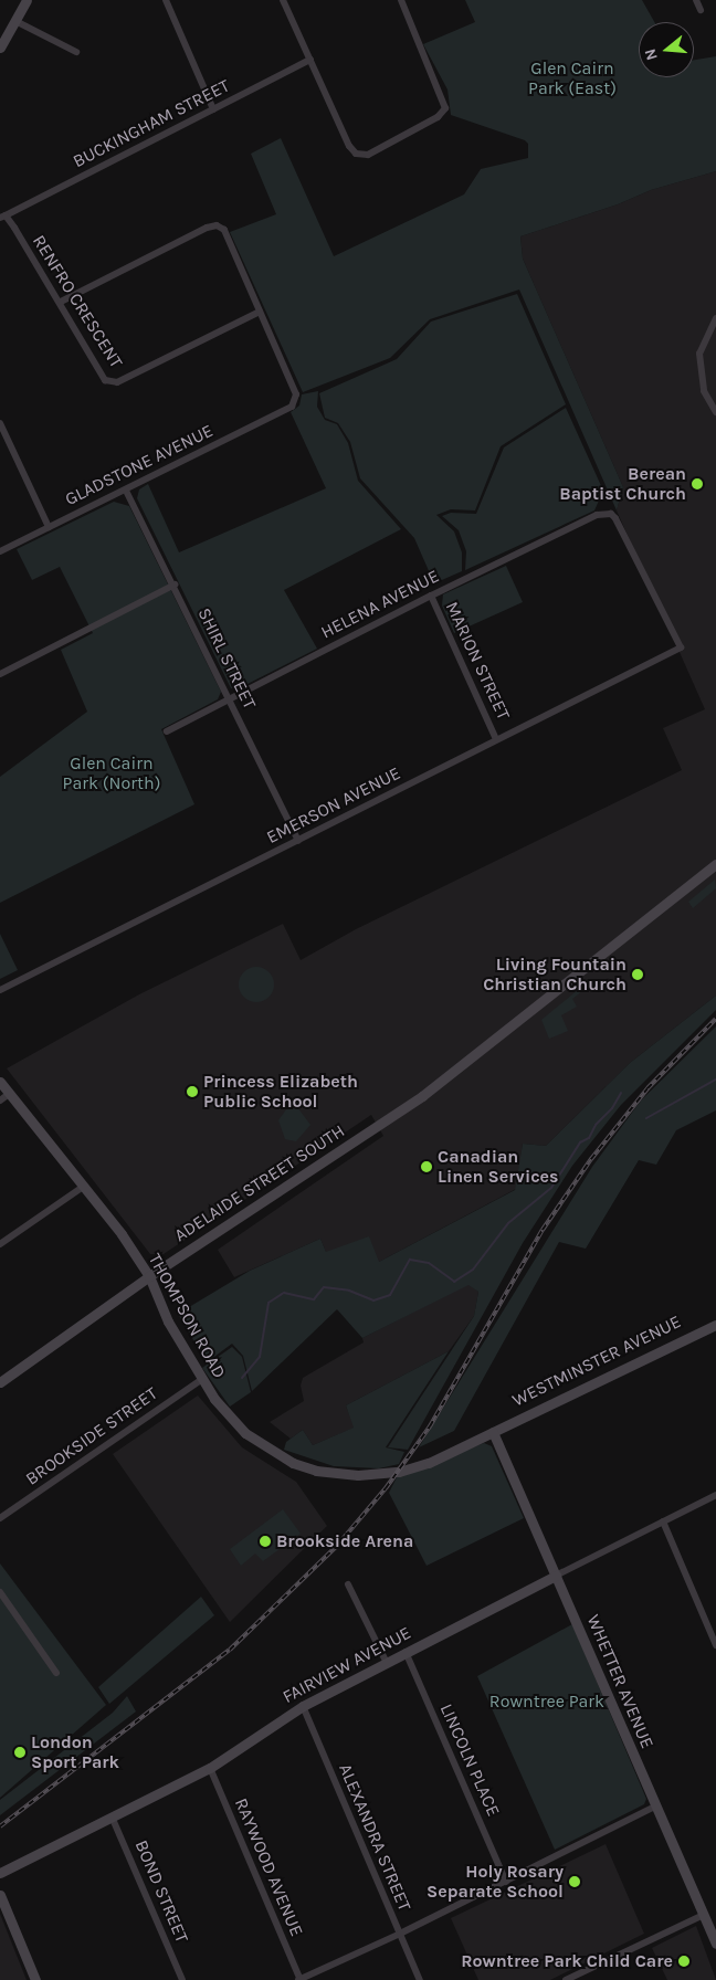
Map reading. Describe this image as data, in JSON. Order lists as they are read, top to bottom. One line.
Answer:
{"streets":{"street":["BUCKINGHAM STREET","RENFRO CRESCENT","GLADSTONE AVENUE","HELENA AVENUE","SHIRL STREET","MARION STREET","EMERSON AVENUE","ADELAIDE STREET SOUTH","THOMPSON ROAD","WESTMINSTER AVENUE","BROOKSIDE STREET","FAIRVIEW AVENUE","WHETTER AVENUE","LINCOLN PLACE","ALEXANDRA STREET","RAYWOOD AVENUE","BOND STREET"]},"crossings":[["BUCKINGHAM STREET","RENFRO CRESCENT"],["RENFRO CRESCENT","GLADSTONE AVENUE"],["GLADSTONE AVENUE","SHIRL STREET"],["HELENA AVENUE","SHIRL STREET"],["HELENA AVENUE","MARION STREET"],["HELENA AVENUE","EMERSON AVENUE"],["SHIRL STREET","EMERSON AVENUE"],["MARION STREET","EMERSON AVENUE"],["ADELAIDE STREET SOUTH","THOMPSON ROAD"],["THOMPSON ROAD","WESTMINSTER AVENUE"],["THOMPSON ROAD","BROOKSIDE STREET"],["THOMPSON ROAD","WHETTER AVENUE"],["WESTMINSTER AVENUE","WHETTER AVENUE"],["FAIRVIEW AVENUE","WHETTER AVENUE"],["FAIRVIEW AVENUE","LINCOLN PLACE"],["FAIRVIEW AVENUE","ALEXANDRA STREET"],["FAIRVIEW AVENUE","RAYWOOD AVENUE"],["FAIRVIEW AVENUE","BOND STREET"]],"parks":["Glen Cairn Park (East)","Glen Cairn Park (North)","Rowntree Park"],"places":["Berean Baptist Church","Living Fountain Christian Church","Princess Elizabeth Public School","Canadian Linen Services","Brookside Arena","London Sport Park","Holy Rosary Separate School","Rowntree Park Child Care"],"north":"left"}
